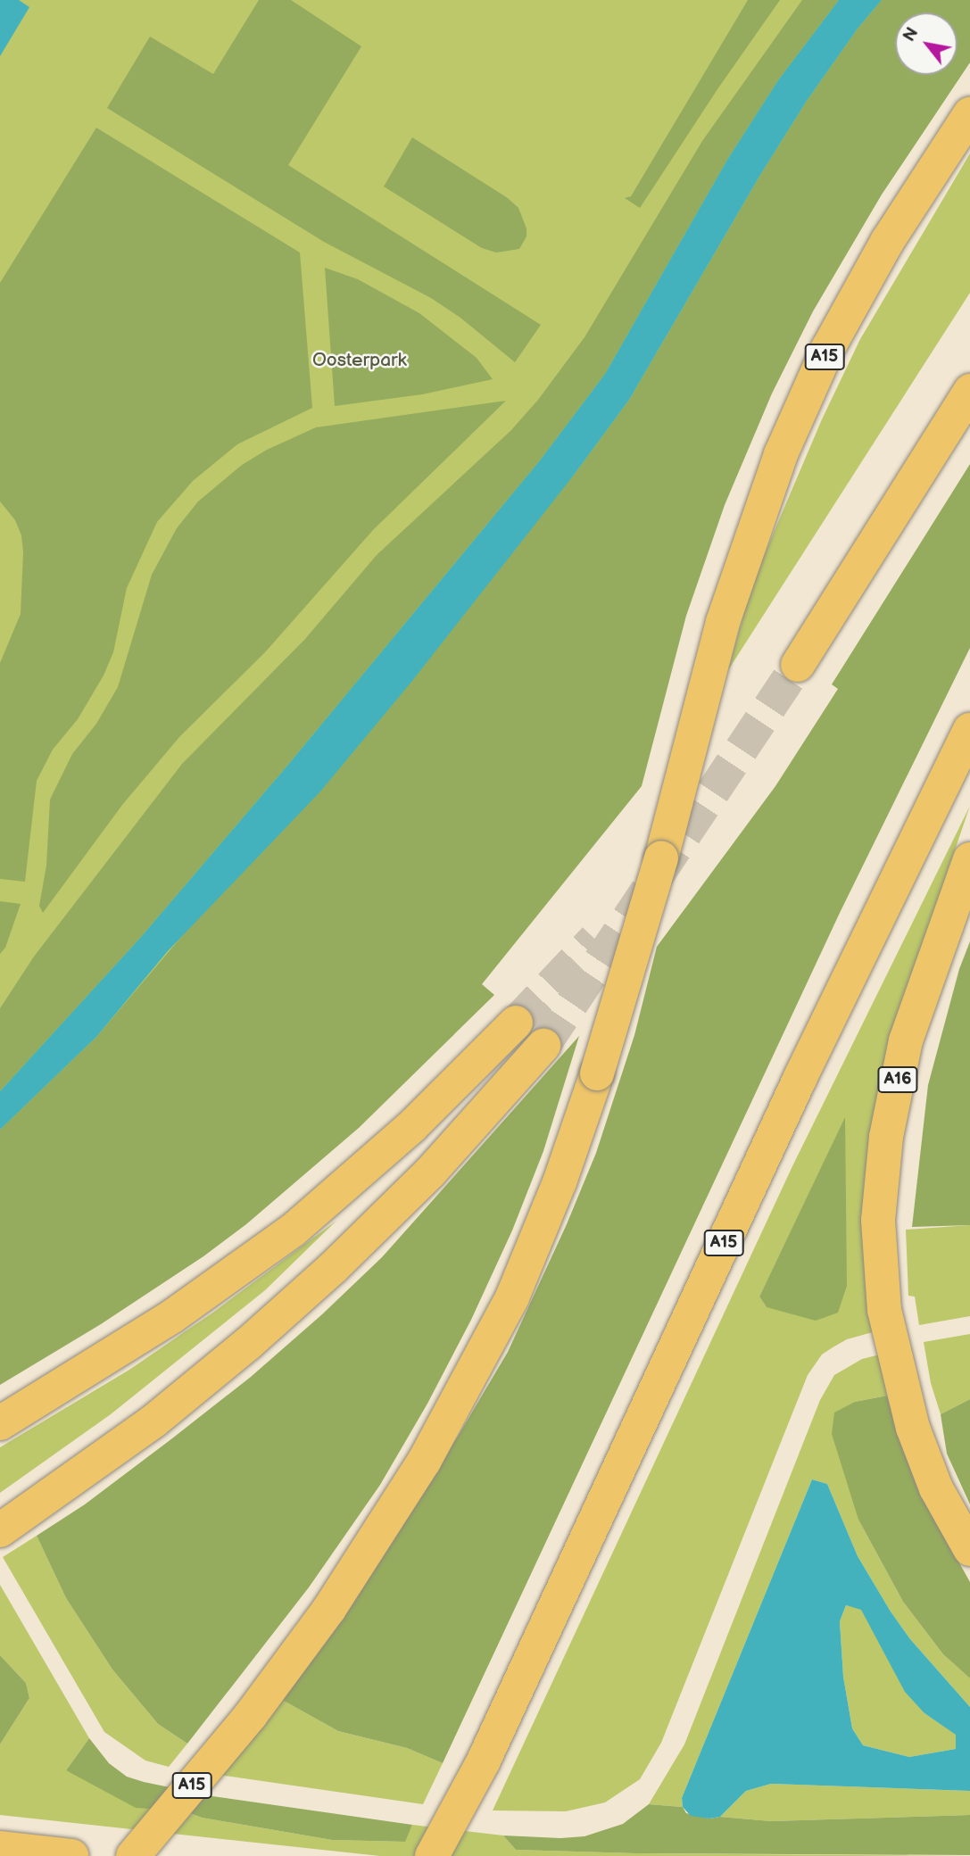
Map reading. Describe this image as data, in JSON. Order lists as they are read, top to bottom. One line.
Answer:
{"streets":{"highway":["A15","A16"]},"parks":["Oosterpark"],"north":"top left"}
